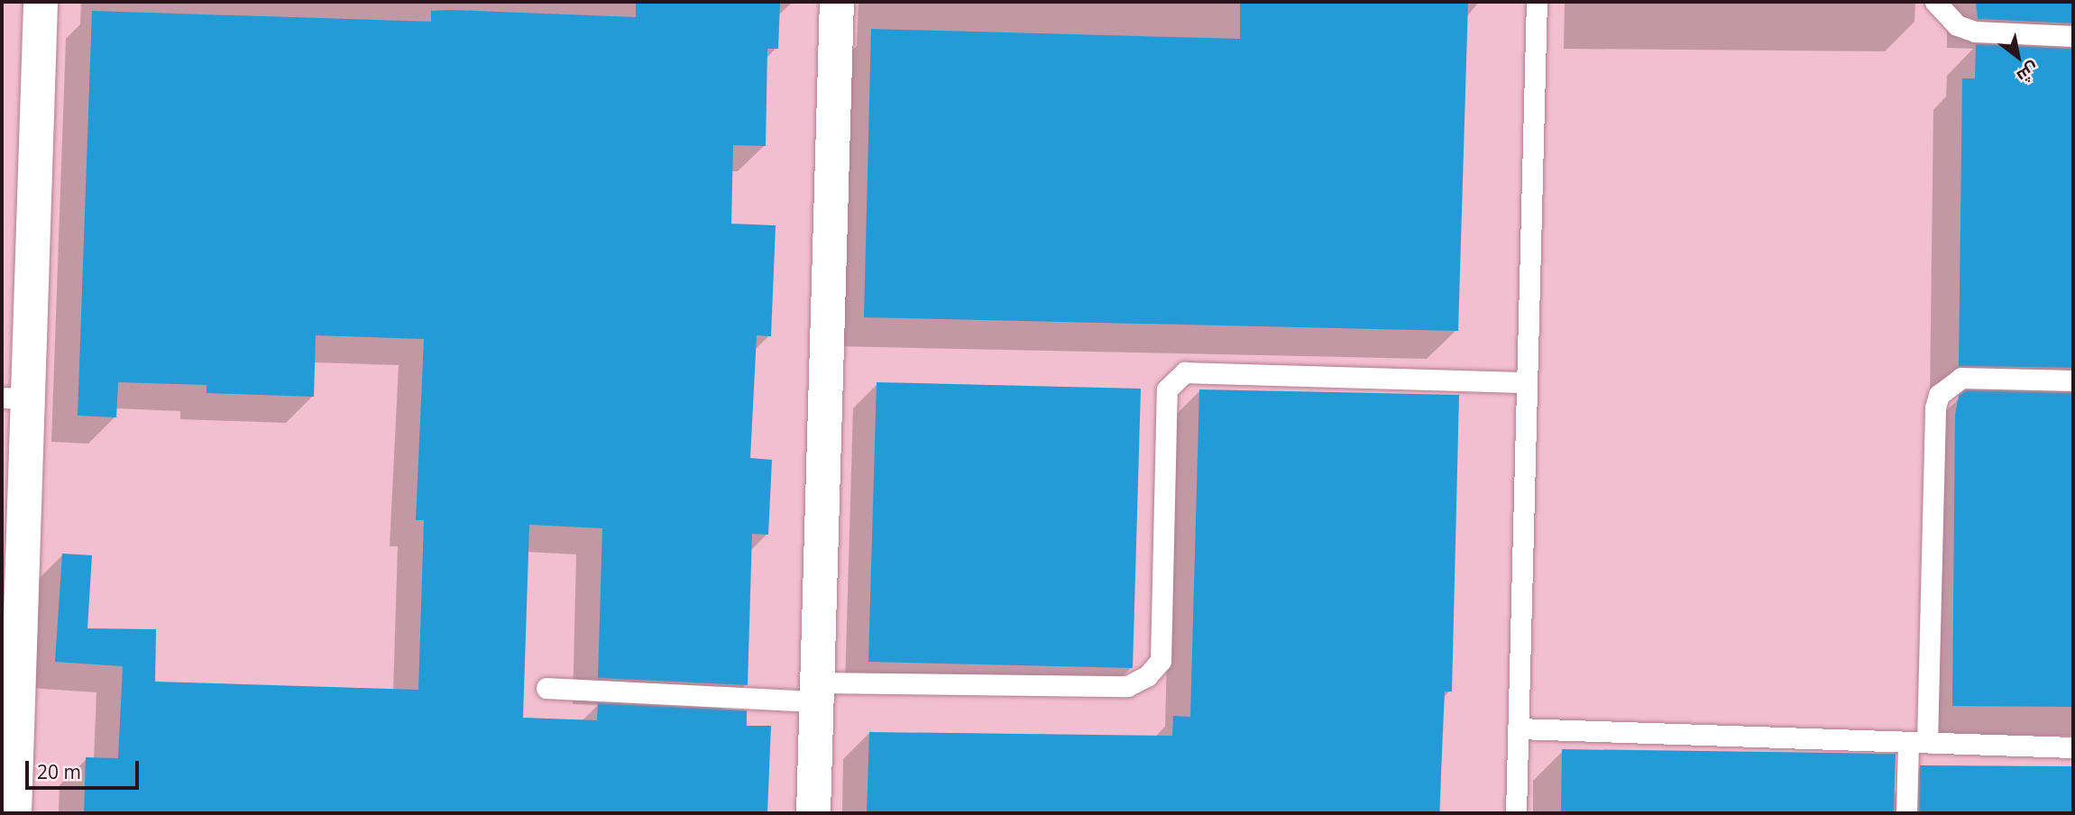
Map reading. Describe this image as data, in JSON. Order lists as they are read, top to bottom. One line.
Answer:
{"scale_bar":"20 m","north":"bottom right"}
